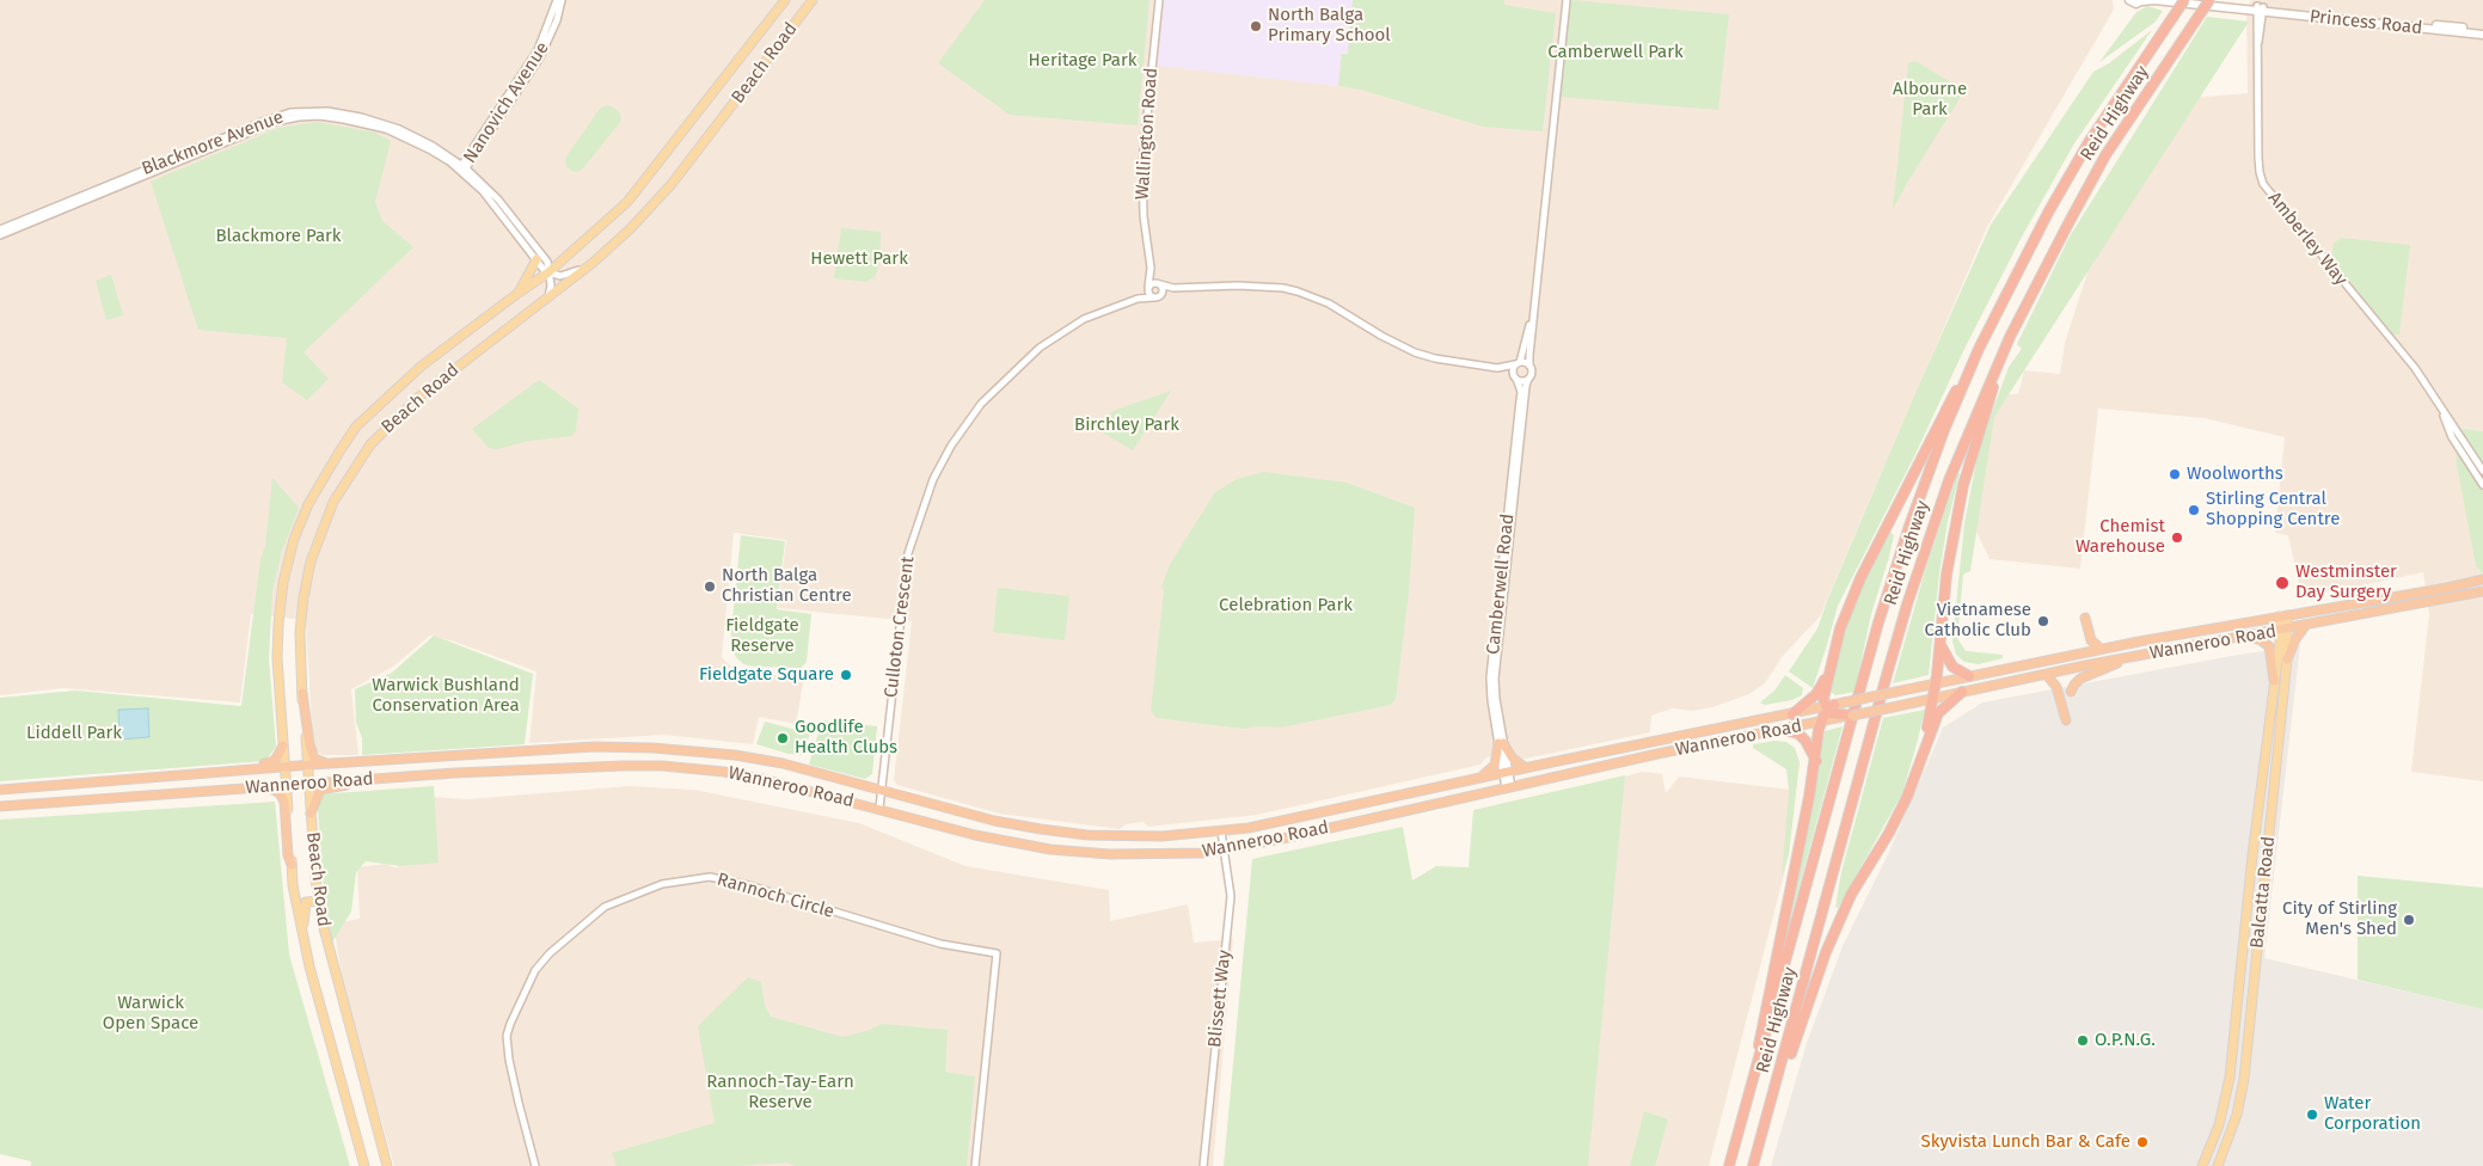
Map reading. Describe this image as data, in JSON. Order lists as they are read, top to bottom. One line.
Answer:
{"streets":{"highway":["Reid Highway","Wanneroo Road"],"main road":["Princess Road","Beach Road","Balcatta Road"],"street":["Nanovich Avenue","Wallington Road","Blackmore Avenue","Amberley Way","Camberwell Road","Culloton Crescent","Rannoch Circle","Blissett Way"]},"crossings":[["Princess Road","Amberley Way"],["Beach Road","Blackmore Avenue"],["Beach Road","Wanneroo Road"],["Nanovich Avenue","Blackmore Avenue"],["Wallington Road","Culloton Crescent"],["Camberwell Road","Culloton Crescent"],["Camberwell Road","Wanneroo Road"],["Culloton Crescent","Wanneroo Road"],["Wanneroo Road","Balcatta Road"],["Wanneroo Road","Blissett Way"]],"parks":["Camberwell Park","Heritage Park","Albourne Park","Blackmore Park","Hewett Park","Birchley Park","Celebration Park","Fieldgate Reserve","Warwick Bushland Conservation Area","Liddell Park","Warwick Open Space","Rannoch-Tay-Earn Reserve"],"places":["North Balga Primary School","Woolworths","Stirling Central Shopping Centre","Chemist Warehouse","Westminster Day Surgery","North Balga Christian Centre","Vietnamese Catholic Club","Fieldgate Square","Goodlife Health Clubs","City of Stirling Men's Shed","O.P.N.G.","Water Corporation","Skyvista Lunch Bar & Cafe"]}
